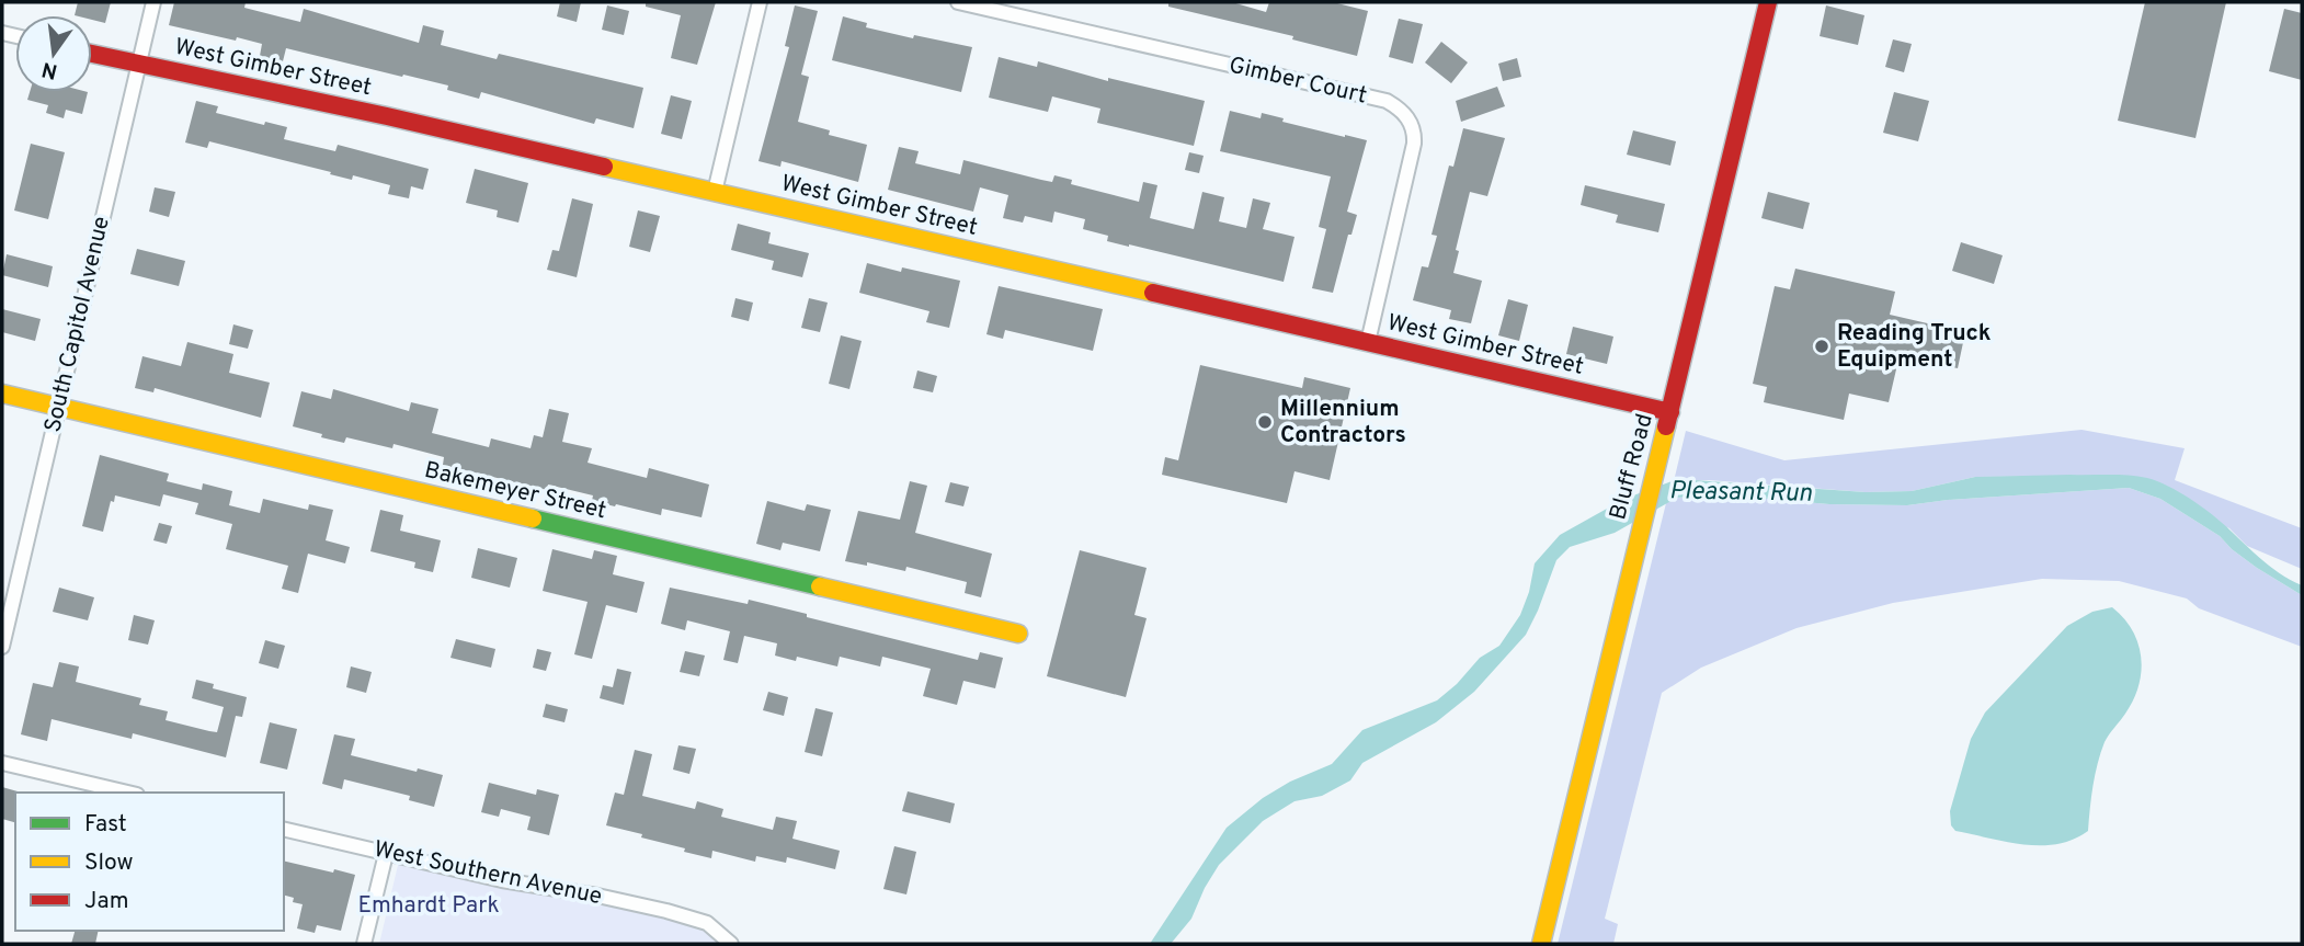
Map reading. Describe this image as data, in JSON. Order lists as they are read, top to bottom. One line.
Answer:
{"streets":{"street":["West Gimber Street","Gimber Court","South Capitol Avenue","Bluff Road","Bakemeyer Street","West Southern Avenue"]},"crossings":[["West Gimber Street","Gimber Court"],["West Gimber Street","South Capitol Avenue"],["West Gimber Street","Bluff Road"],["South Capitol Avenue","Bakemeyer Street"]],"water":["Pleasant Run"],"parks":["Emhardt Park"],"places":["Reading Truck Equipment","Millennium Contractors"],"legend":["Fast","Slow","Jam"],"north":"bottom"}
